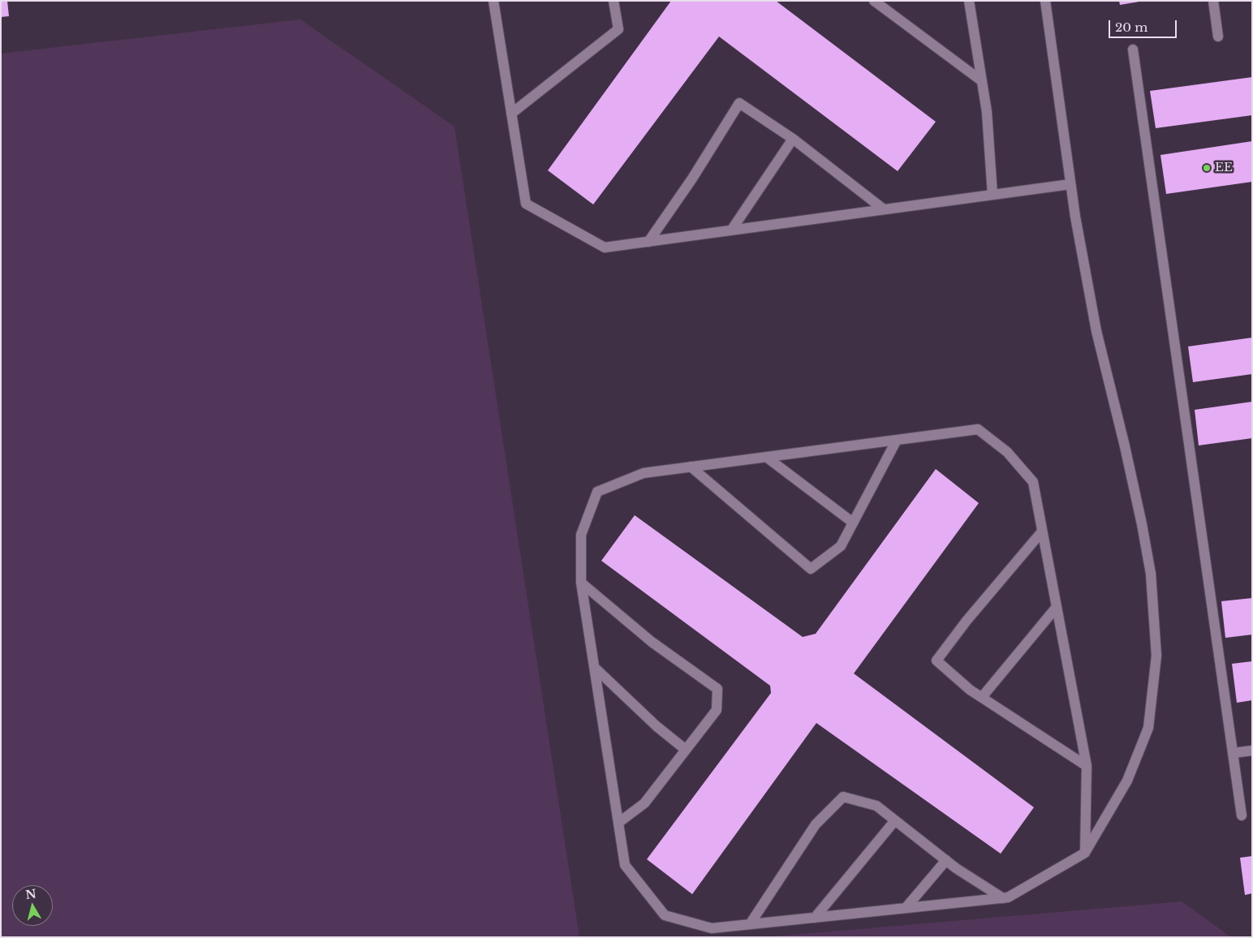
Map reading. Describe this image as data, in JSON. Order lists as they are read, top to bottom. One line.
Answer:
{"places":["EE"],"scale_bar":"20 m","north":"top"}
